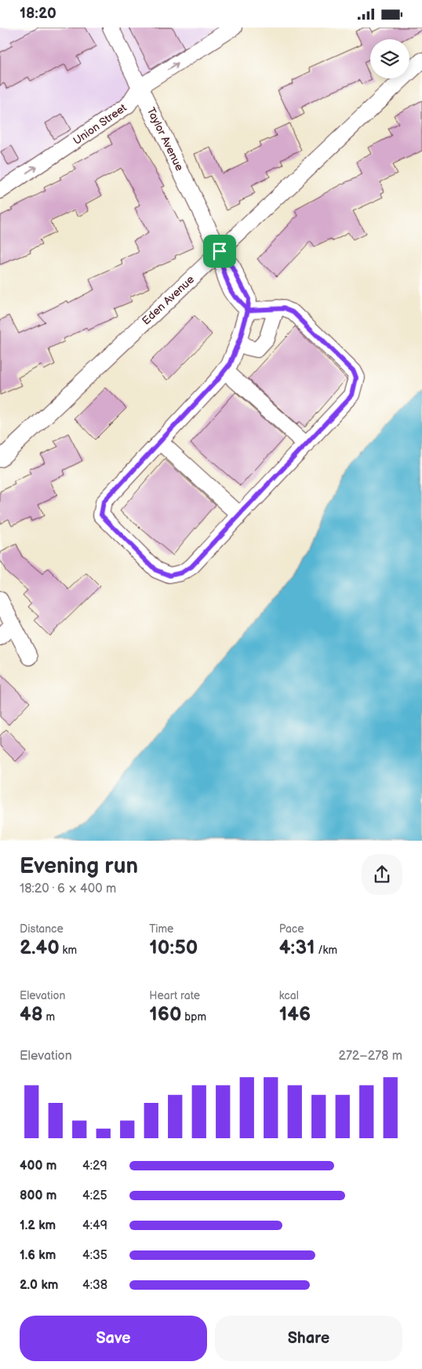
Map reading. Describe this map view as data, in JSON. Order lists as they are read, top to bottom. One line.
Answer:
{"streets":{"street":["Union Street","Taylor Avenue","Eden Avenue"]},"crossings":[["Union Street","Taylor Avenue"],["Taylor Avenue","Eden Avenue"]],"one_way":["Union Street"],"page":{"status":"18:20","heading":["Evening run","18:20 · 6 × 400 m"],"stats":[["Distance","2.40 km"],["Time","10:50"],["Pace","4:31 /km"],["Elevation","48 m"],["Heart rate","160 bpm"],["kcal","146"]],"chart":["Elevation","272–278 m"],"list":[{"name":"400 m","note":"4:29"},{"name":"800 m","note":"4:25"},{"name":"1.2 km","note":"4:49"},{"name":"1.6 km","note":"4:35"},{"name":"2.0 km","note":"4:38"}],"buttons":["Save","Share"]}}
